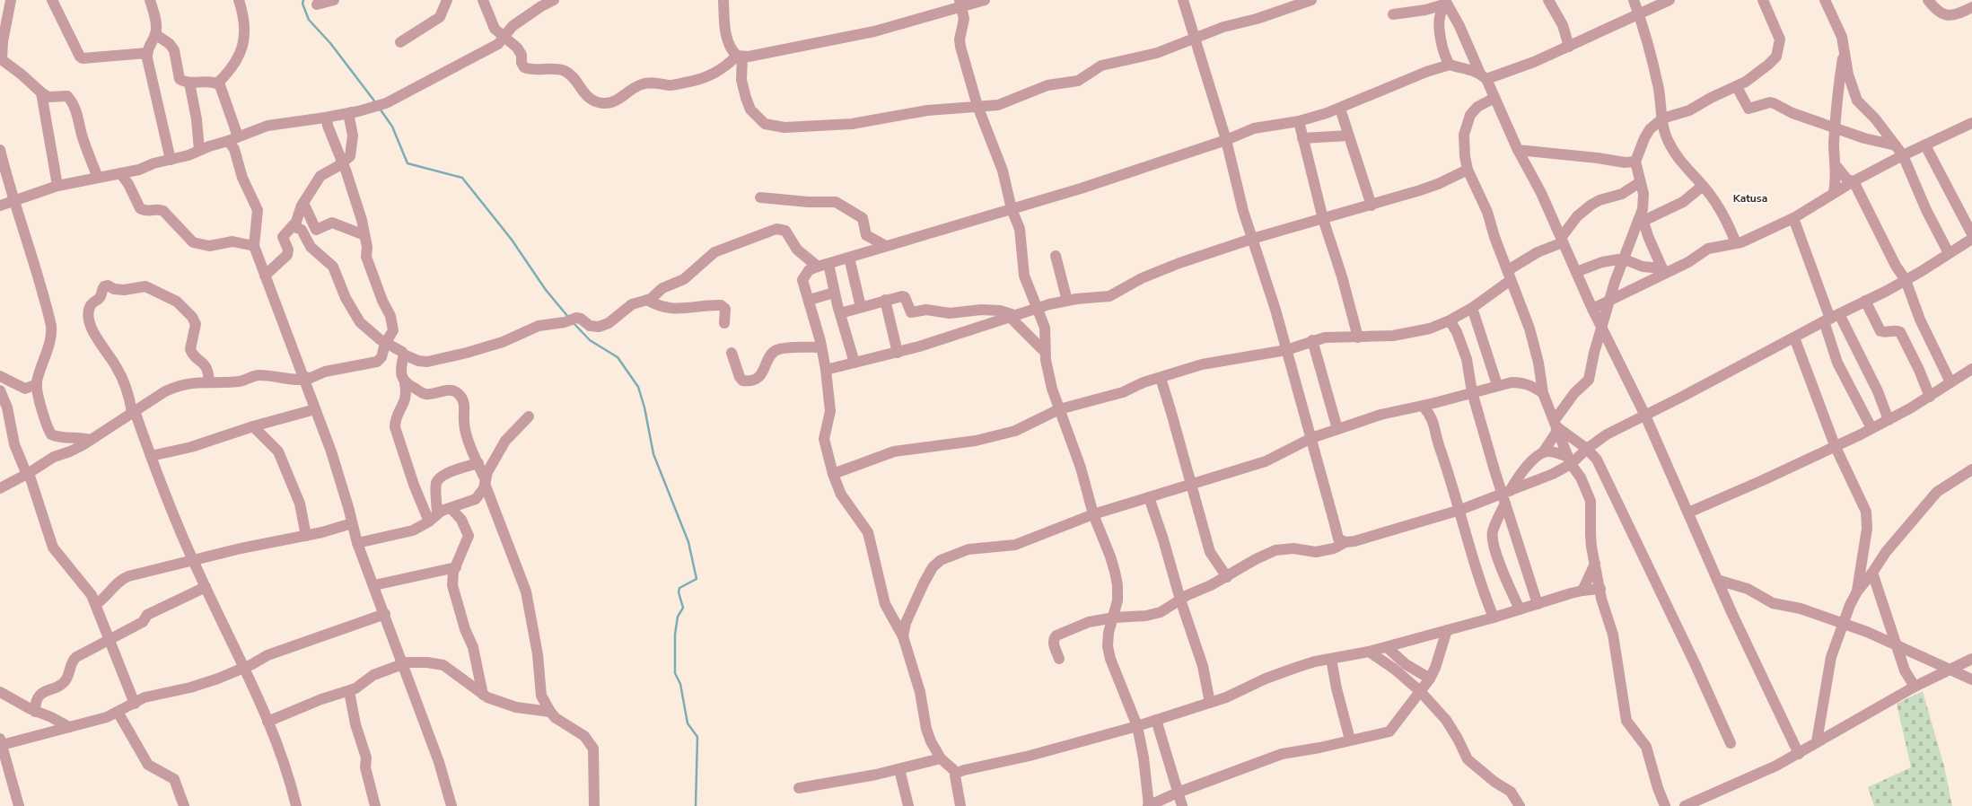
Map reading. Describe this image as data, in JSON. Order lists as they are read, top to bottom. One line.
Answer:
{"districts":["Katusa"]}
